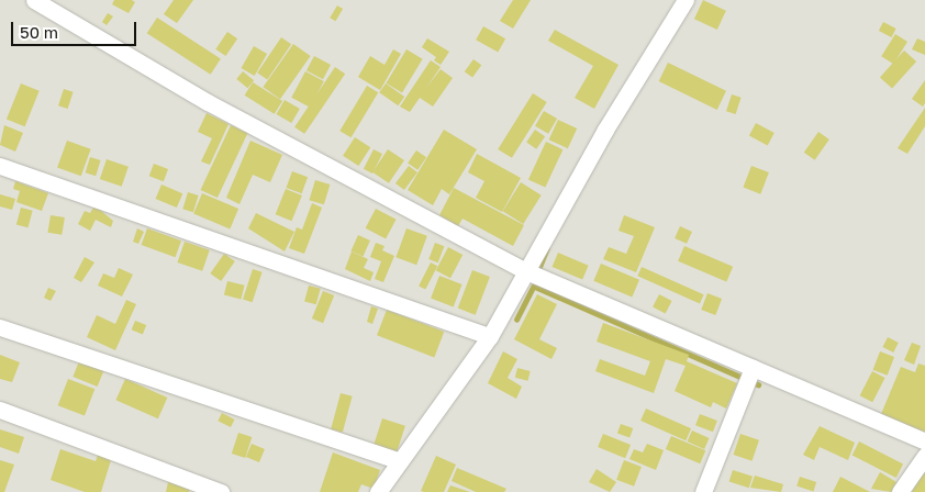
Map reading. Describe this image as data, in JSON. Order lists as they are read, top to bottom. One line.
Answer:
{"scale_bar":"50 m"}
